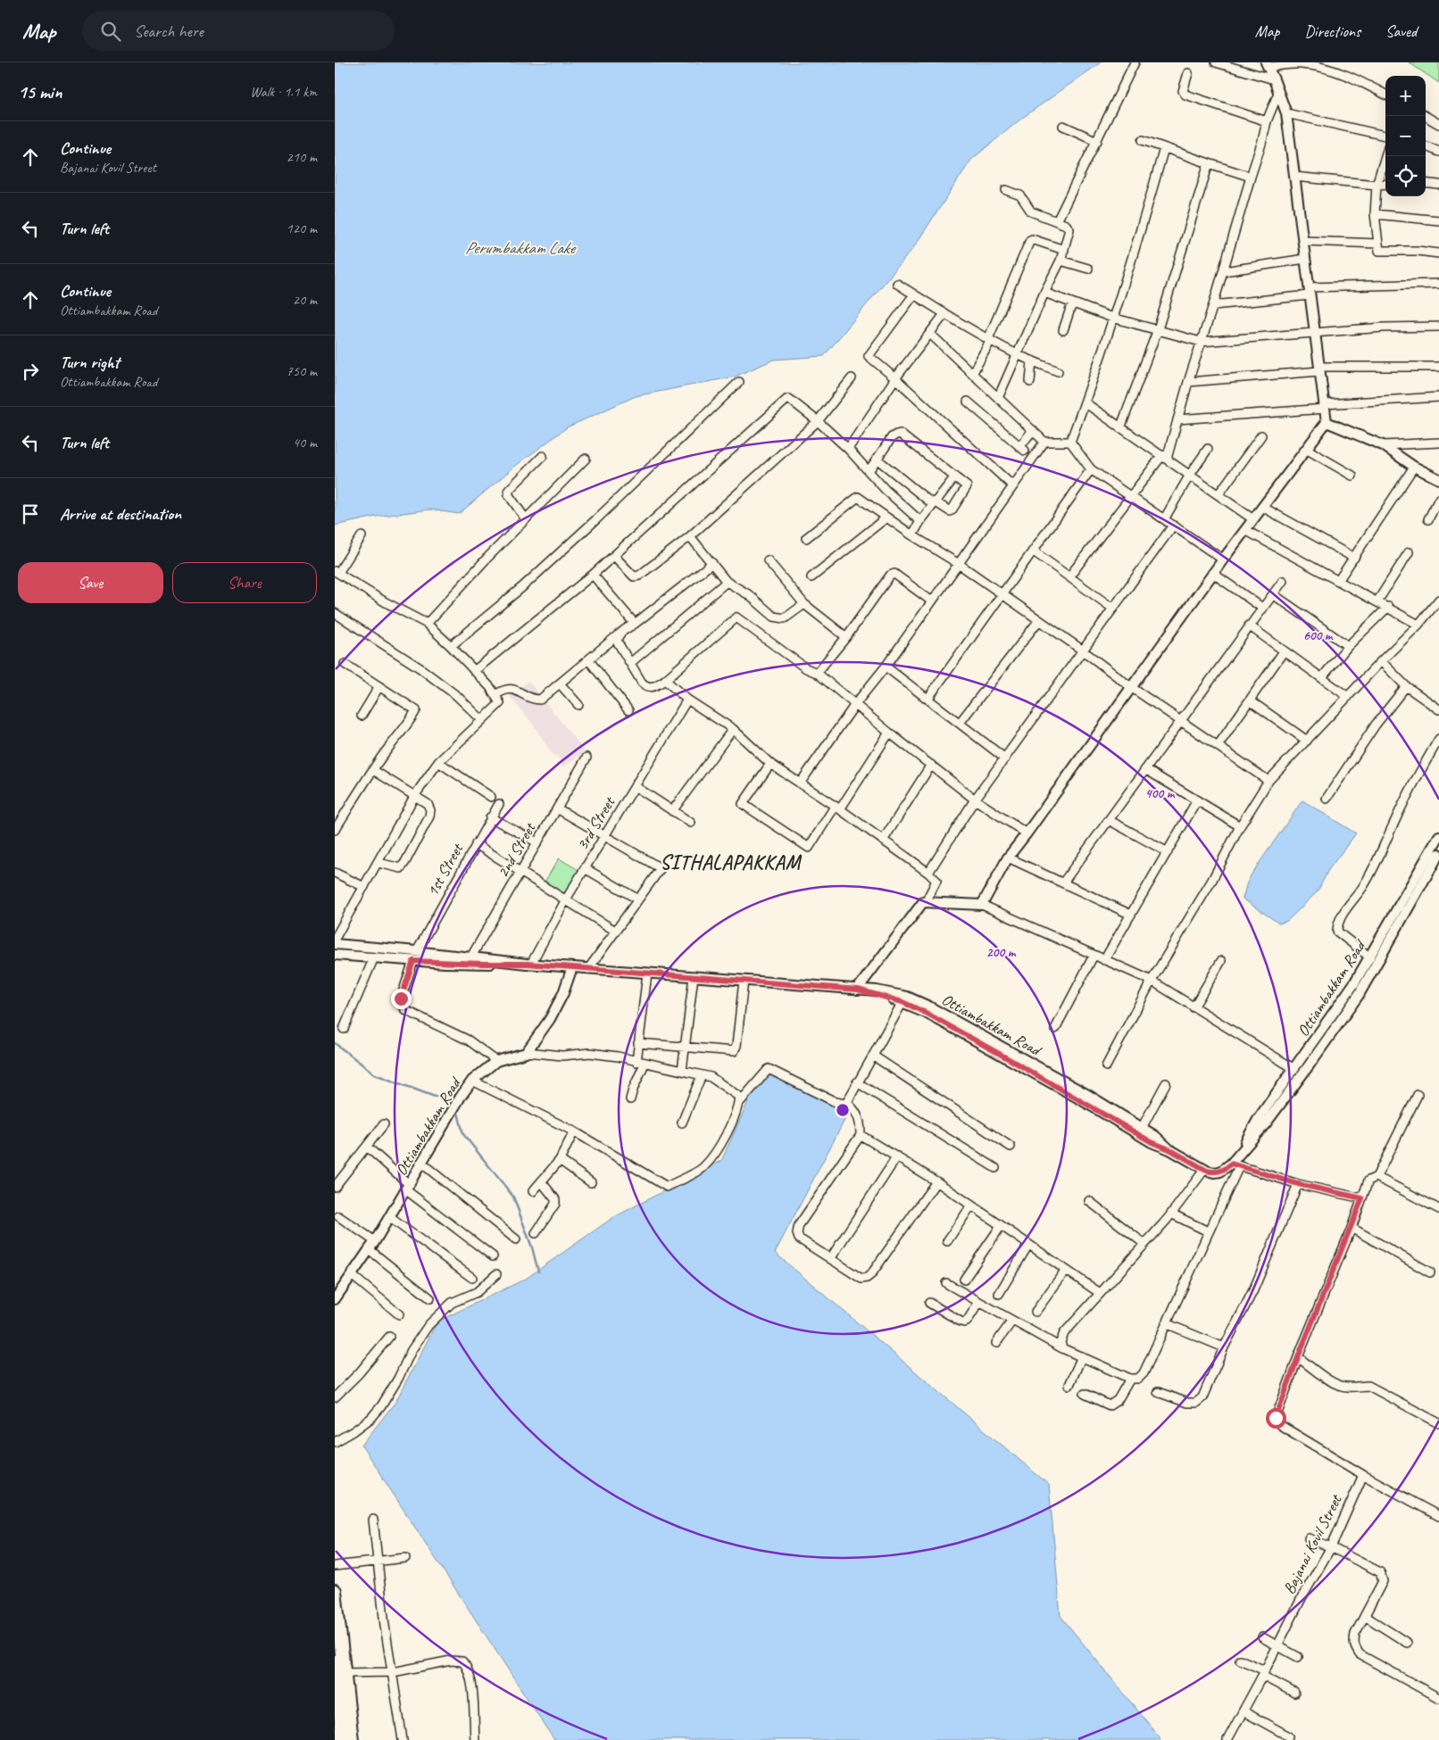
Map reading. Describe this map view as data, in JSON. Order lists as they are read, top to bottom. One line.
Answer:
{"streets":{"street":["3rd Street","2nd Street","1st Street","Ottiambakkam Road","Bajanai Kovil Street"]},"crossings":[["3rd Street","Ottiambakkam Road"],["2nd Street","Ottiambakkam Road"],["1st Street","Ottiambakkam Road"]],"districts":["SITHALAPAKKAM"],"water":["Perumbakkam Lake"],"page":{"header":"Map","search":"Search here","nav":["Map","Directions","Saved"],"heading":["15 min","Walk · 1.1 km"],"map_buttons":["+","−"],"list":[["Continue","Bajanai Kovil Street","210 m"],["Turn left","120 m"],["Continue","Ottiambakkam Road","20 m"],["Turn right","Ottiambakkam Road","750 m"],["Turn left","40 m"],"Arrive at destination"],"buttons":["Save","Share"]},"rings":["600 m","400 m","200 m"]}
